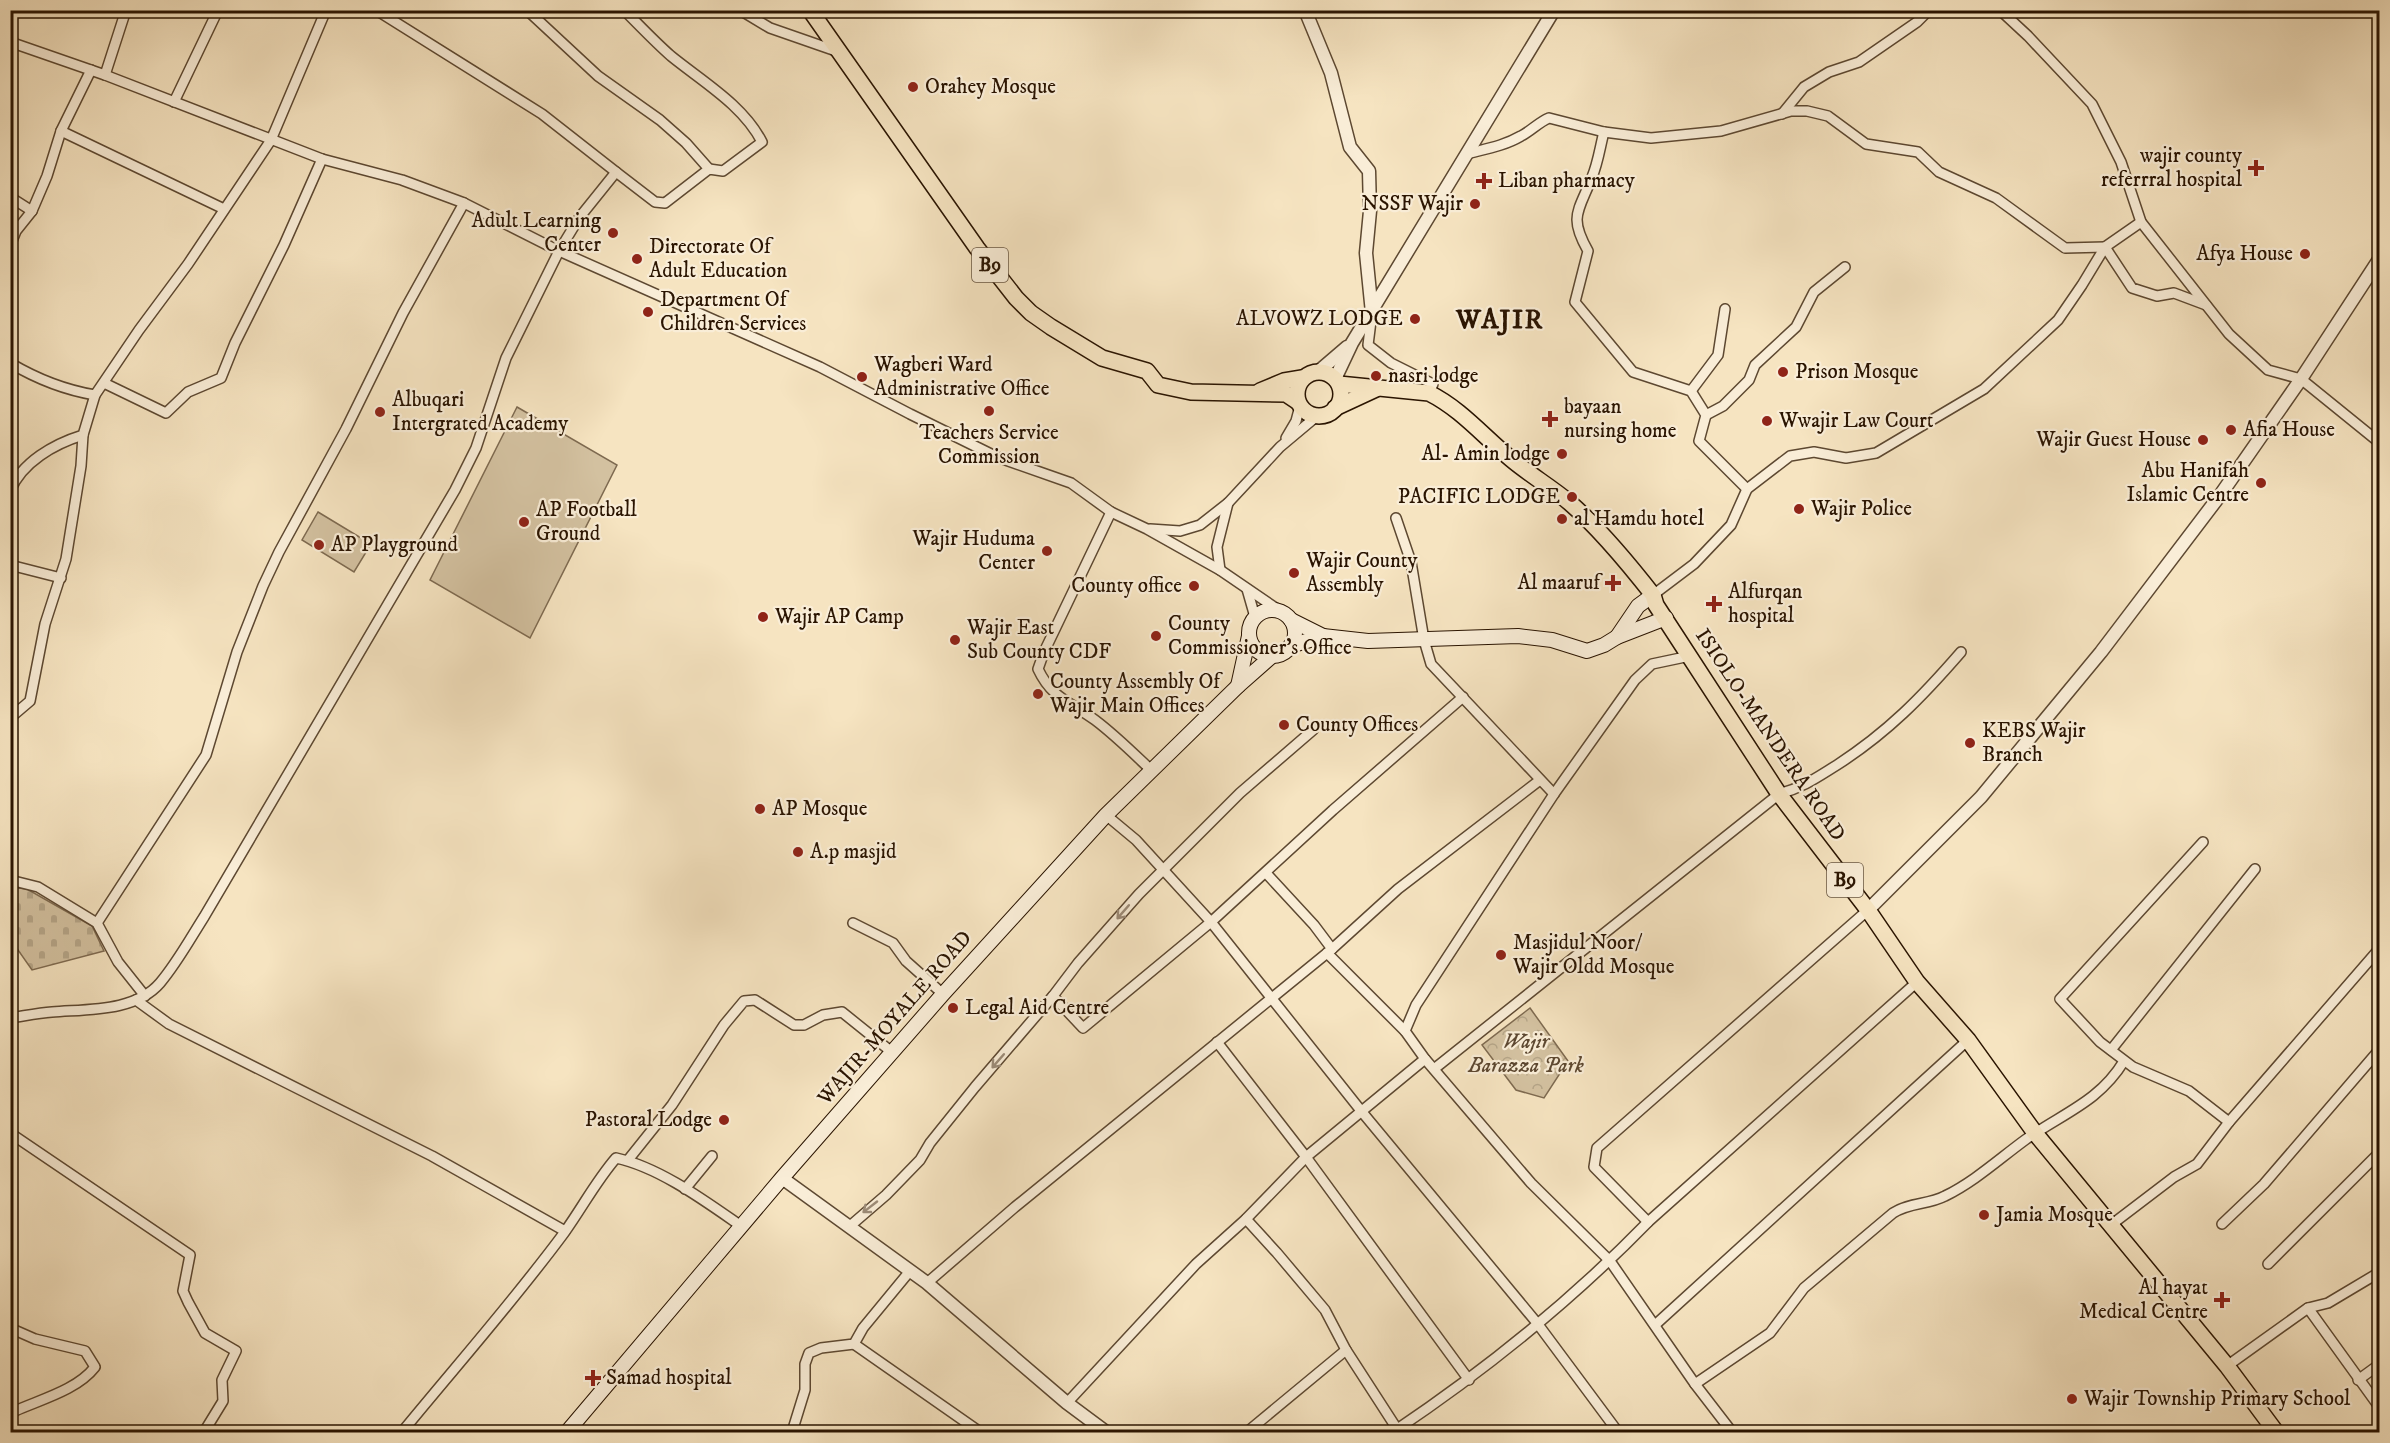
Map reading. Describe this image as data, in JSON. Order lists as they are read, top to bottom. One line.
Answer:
{"streets":{"highway":["B9","ISIOLO-MANDERA ROAD"],"main road":["WAJIR-MOYALE ROAD"]},"crossings":[["B9","ISIOLO-MANDERA ROAD"]],"districts":["WAJIR"],"parks":["Wajir Barazza Park"],"places":{"other":["Orahey Mosque","NSSF Wajir","Adult Learning Center","Afya House","Directorate Of Adult Education","Department Of Children Services","ALVOWZ LODGE","Prison Mosque","nasri lodge","Wagberi Ward Administrative Office","Teachers Service Commission","Albuqari Intergrated Academy","Wwajir Law Court","Afia House","Wajir Guest House","Al- Amin lodge","Abu Hanifah Islamic Centre","PACIFIC LODGE","Wajir Police","al Hamdu hotel","AP Football Ground","AP Playground","Wajir Huduma Center","Wajir County Assembly","County office","Wajir AP Camp","County Commissioner's Office","Wajir East Sub County CDF","County Assembly Of Wajir Main Offices","County Offices","KEBS Wajir Branch","AP Mosque","A.p masjid","Masjidul Noor/ Wajir Oldd Mosque","Legal Aid Centre","Pastoral Lodge","Jamia Mosque","Wajir Township Primary School"],"health":["wajir county referrral hospital","Liban pharmacy","bayaan nursing home","Al maaruf","Alfurqan hospital","Al hayat Medical Centre","Samad hospital"]}}
